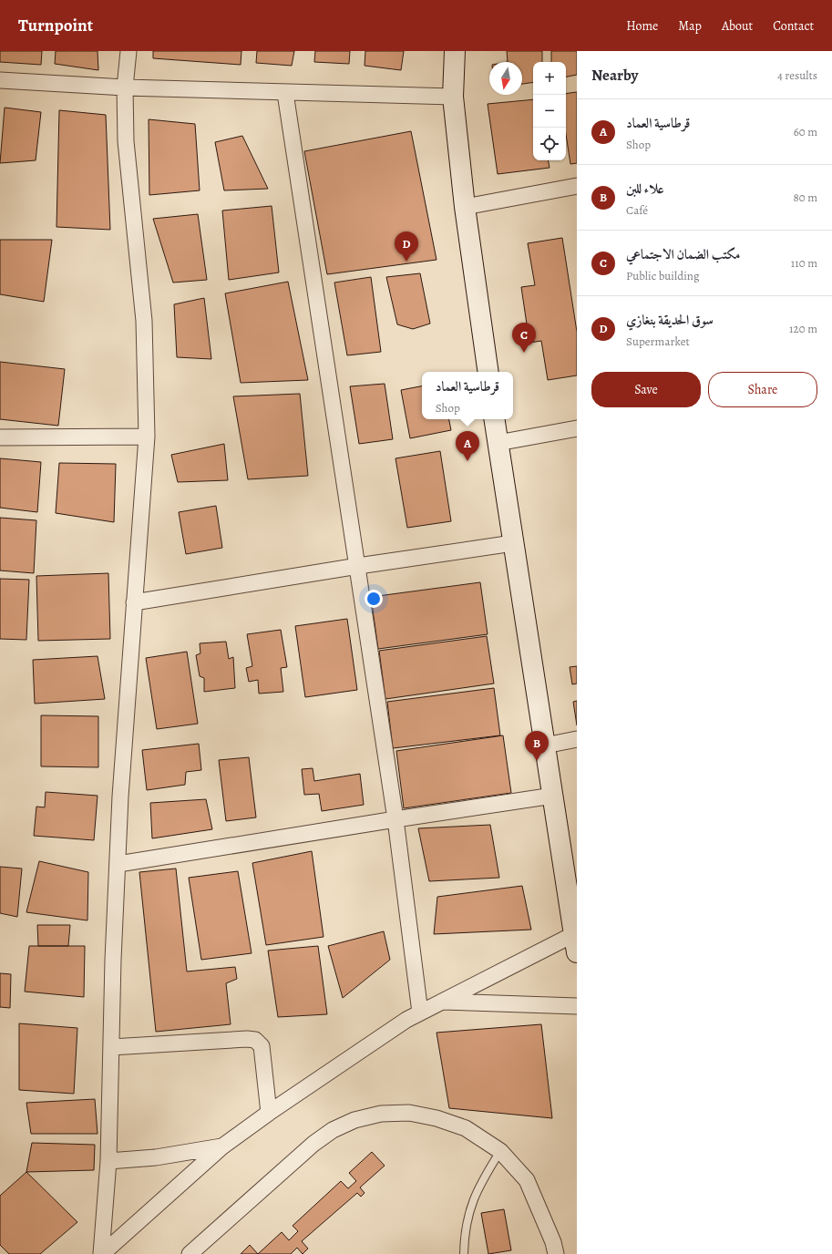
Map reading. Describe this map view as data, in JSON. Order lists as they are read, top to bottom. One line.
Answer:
{"north":"bottom","page":{"header":"Turnpoint","nav":["Home","Map","About","Contact"],"heading":["Nearby","4 results"],"map_buttons":["+","−"],"list":[{"mark":"A","name":"قرطاسية العماد","note":"Shop","value":"60 m"},{"mark":"B","name":"علاء للبن","note":"Café","value":"80 m"},{"mark":"C","name":"مكتب الضمان الاجتماعي","note":"Public building","value":"110 m"},{"mark":"D","name":"سوق الحديقة بنغازي","note":"Supermarket","value":"120 m"}],"pins":["D","C","A","B"],"buttons":["Save","Share"],"popup":["قرطاسية العماد","Shop"]}}
